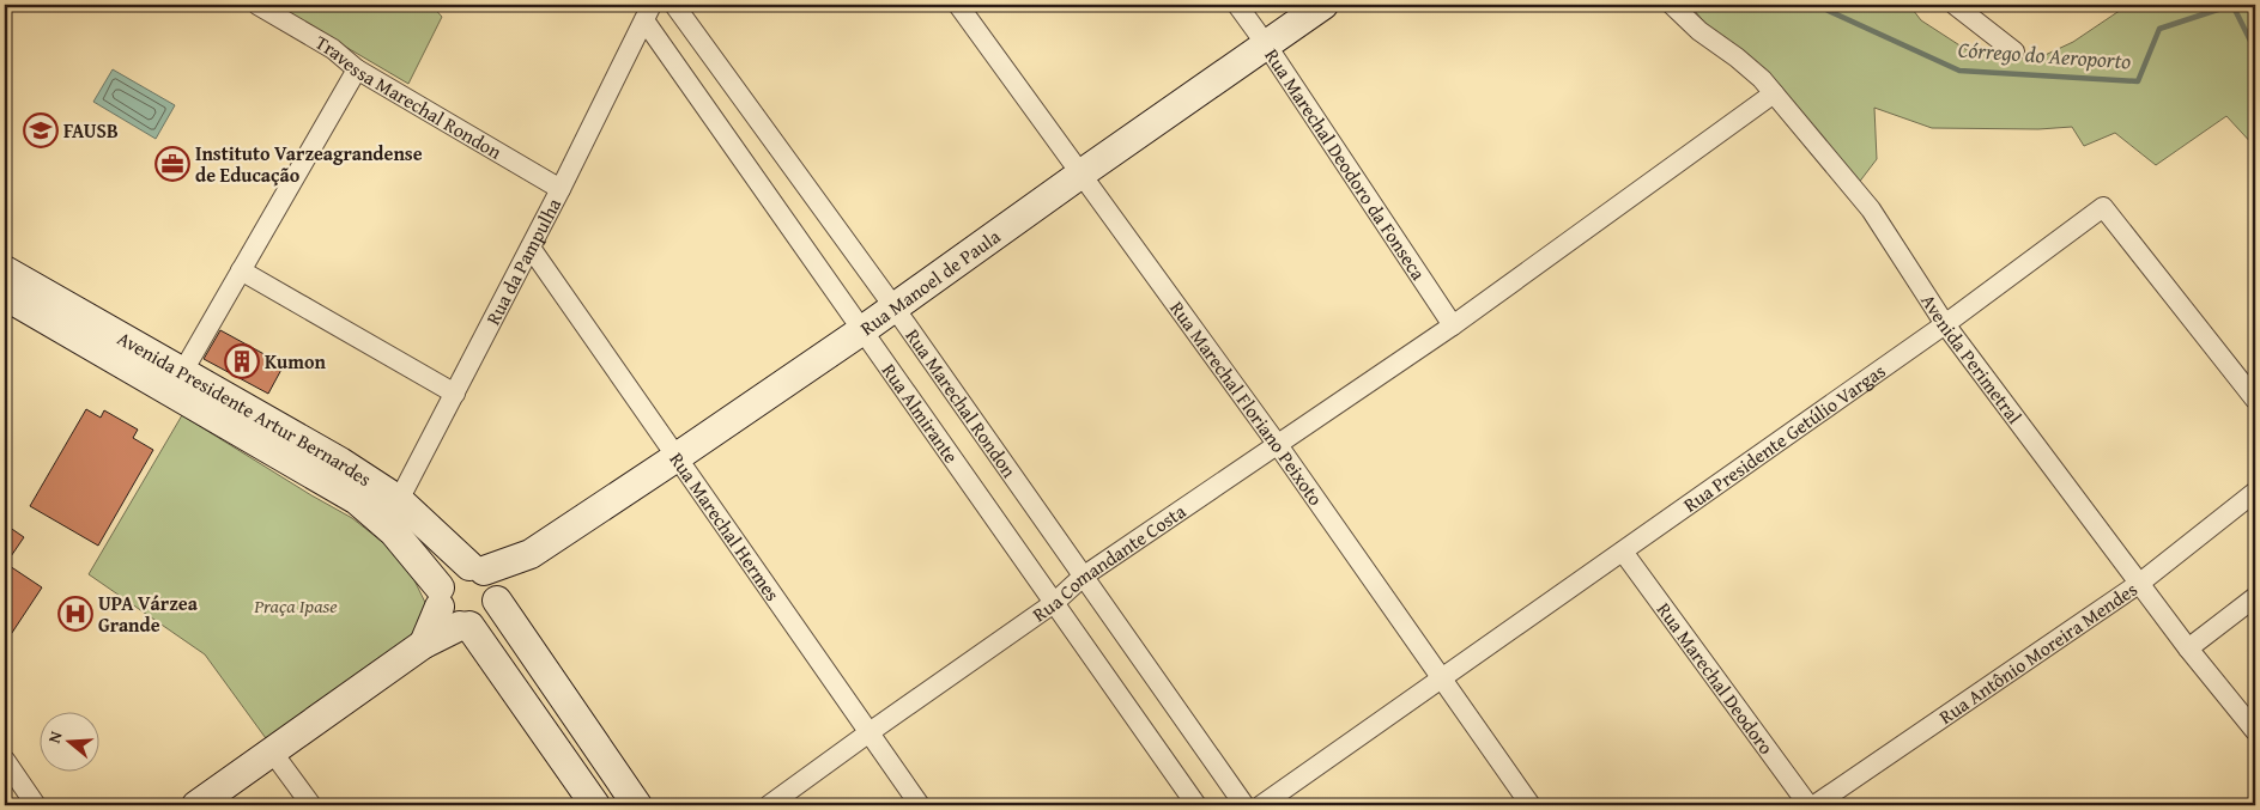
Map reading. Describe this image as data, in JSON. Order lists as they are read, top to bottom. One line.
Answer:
{"streets":{"main road":["Rua Manoel de Paula","Avenida Presidente Artur Bernardes"],"street":["Travessa Marechal Rondon","Rua Marechal Deodoro da Fonseca","Rua da Pampulha","Avenida Perimetral","Rua Marechal Rondon","Rua Marechal Floriano Peixoto","Rua Almirante","Rua Presidente Getúlio Vargas","Rua Marechal Hermes","Rua Comandante Costa","Rua Antônio Moreira Mendes","Rua Marechal Deodoro"]},"crossings":[["Travessa Marechal Rondon","Rua da Pampulha"],["Rua Marechal Deodoro da Fonseca","Rua Manoel de Paula"],["Rua Marechal Deodoro da Fonseca","Rua Comandante Costa"],["Rua da Pampulha","Avenida Presidente Artur Bernardes"],["Rua da Pampulha","Rua Almirante"],["Rua da Pampulha","Rua Marechal Hermes"],["Rua Manoel de Paula","Rua Marechal Rondon"],["Rua Manoel de Paula","Rua Marechal Floriano Peixoto"],["Rua Manoel de Paula","Avenida Presidente Artur Bernardes"],["Rua Manoel de Paula","Rua Almirante"],["Rua Manoel de Paula","Rua Marechal Hermes"],["Avenida Perimetral","Rua Presidente Getúlio Vargas"],["Avenida Perimetral","Rua Comandante Costa"],["Avenida Perimetral","Rua Antônio Moreira Mendes"],["Rua Marechal Rondon","Rua Comandante Costa"],["Rua Marechal Floriano Peixoto","Rua Presidente Getúlio Vargas"],["Rua Marechal Floriano Peixoto","Rua Comandante Costa"],["Rua Almirante","Rua Comandante Costa"],["Rua Presidente Getúlio Vargas","Rua Marechal Deodoro"],["Rua Marechal Hermes","Rua Comandante Costa"]],"water":["Córrego do Aeroporto"],"parks":["Praça Ipase"],"places":{"school or university":["FAUSB"],"office":["Instituto Varzeagrandense de Educação"],"building":["Kumon"],"hospital":["UPA Várzea Grande"]},"north":"left"}
